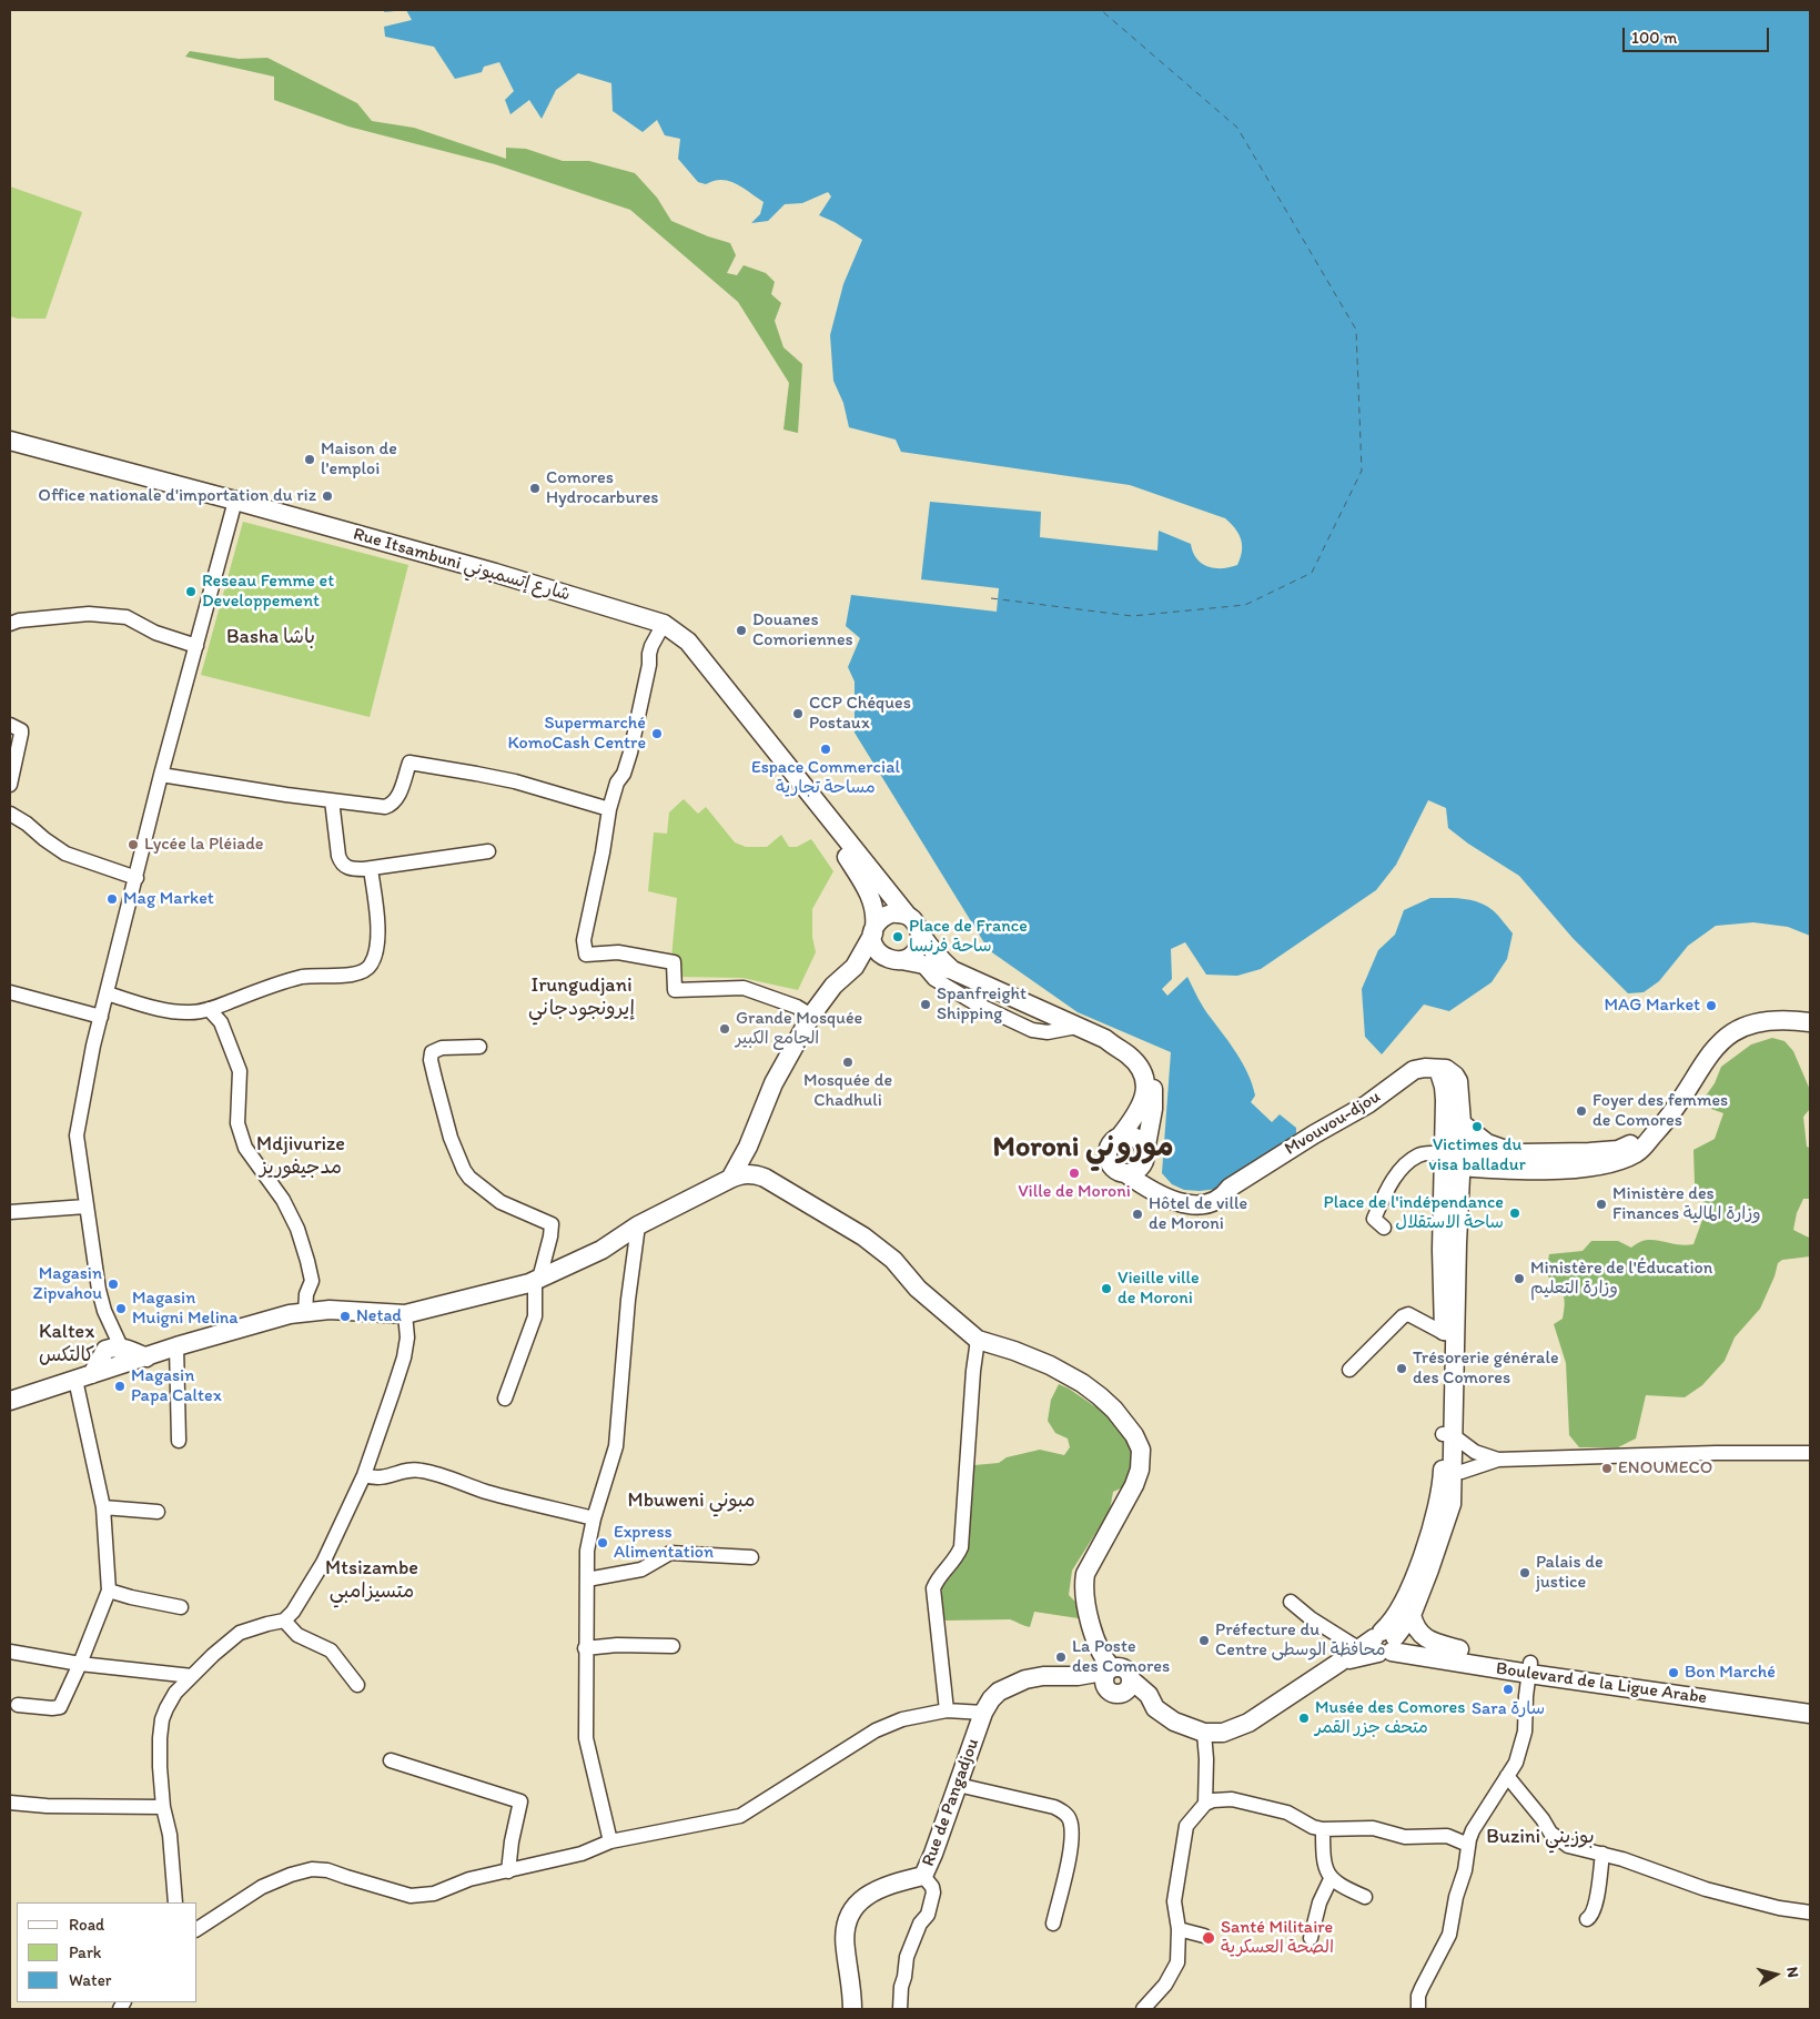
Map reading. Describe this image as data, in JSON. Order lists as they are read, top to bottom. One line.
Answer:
{"streets":{"main road":["Rue Itsambuni شارع إتسمبوني","Mvouvou-djou","Boulevard de la Ligue Arabe","Rue de Pangadjou"]},"districts":["Basha باشا","Irungudjani إيرونجودجاني","Mdjivurize مدجيفوريز","Moroni موروني","Kaltex كالتكس","Mbuweni مبوني","Mtsizambe متسيزامبي","Buzini بوزيني"],"places":["Maison de l'emploi","Comores Hydrocarbures","Office nationale d'importation du riz","Reseau Femme et Developpement","Douanes Comoriennes","CCP Chéques Postaux","Supermarché KomoCash Centre","Espace Commercial مساحة تجارية","Lycée la Pléiade","Mag Market","Place de France ساحة فرنسا","Spanfreight Shipping","MAG Market","Grande Mosquée الجامع الكبير","Mosquée de Chadhuli","Foyer des femmes de Comores","Victimes du visa balladur","Ville de Moroni","Ministère des Finances وزارة المالية","Place de l'indépendance ساحة الاستقلال","Hôtel de ville de Moroni","Ministère de l'Éducation وزارة التعليم","Magasin Zipvahou","Vieille ville de Moroni","Magasin Muigni Melina","Netad","Trésorerie générale des Comores","Magasin Papa Caltex","ENOUMECO","Express Alimentation","Palais de justice","Préfecture du Centre محافظة الوسطى","La Poste des Comores","Bon Marché","Sara سارة","Musée des Comores متحف جزر القمر","Santé Militaire الصحة العسكرية"],"legend":["Road","Park","Water"],"scale_bar":"100 m","north":"right"}
